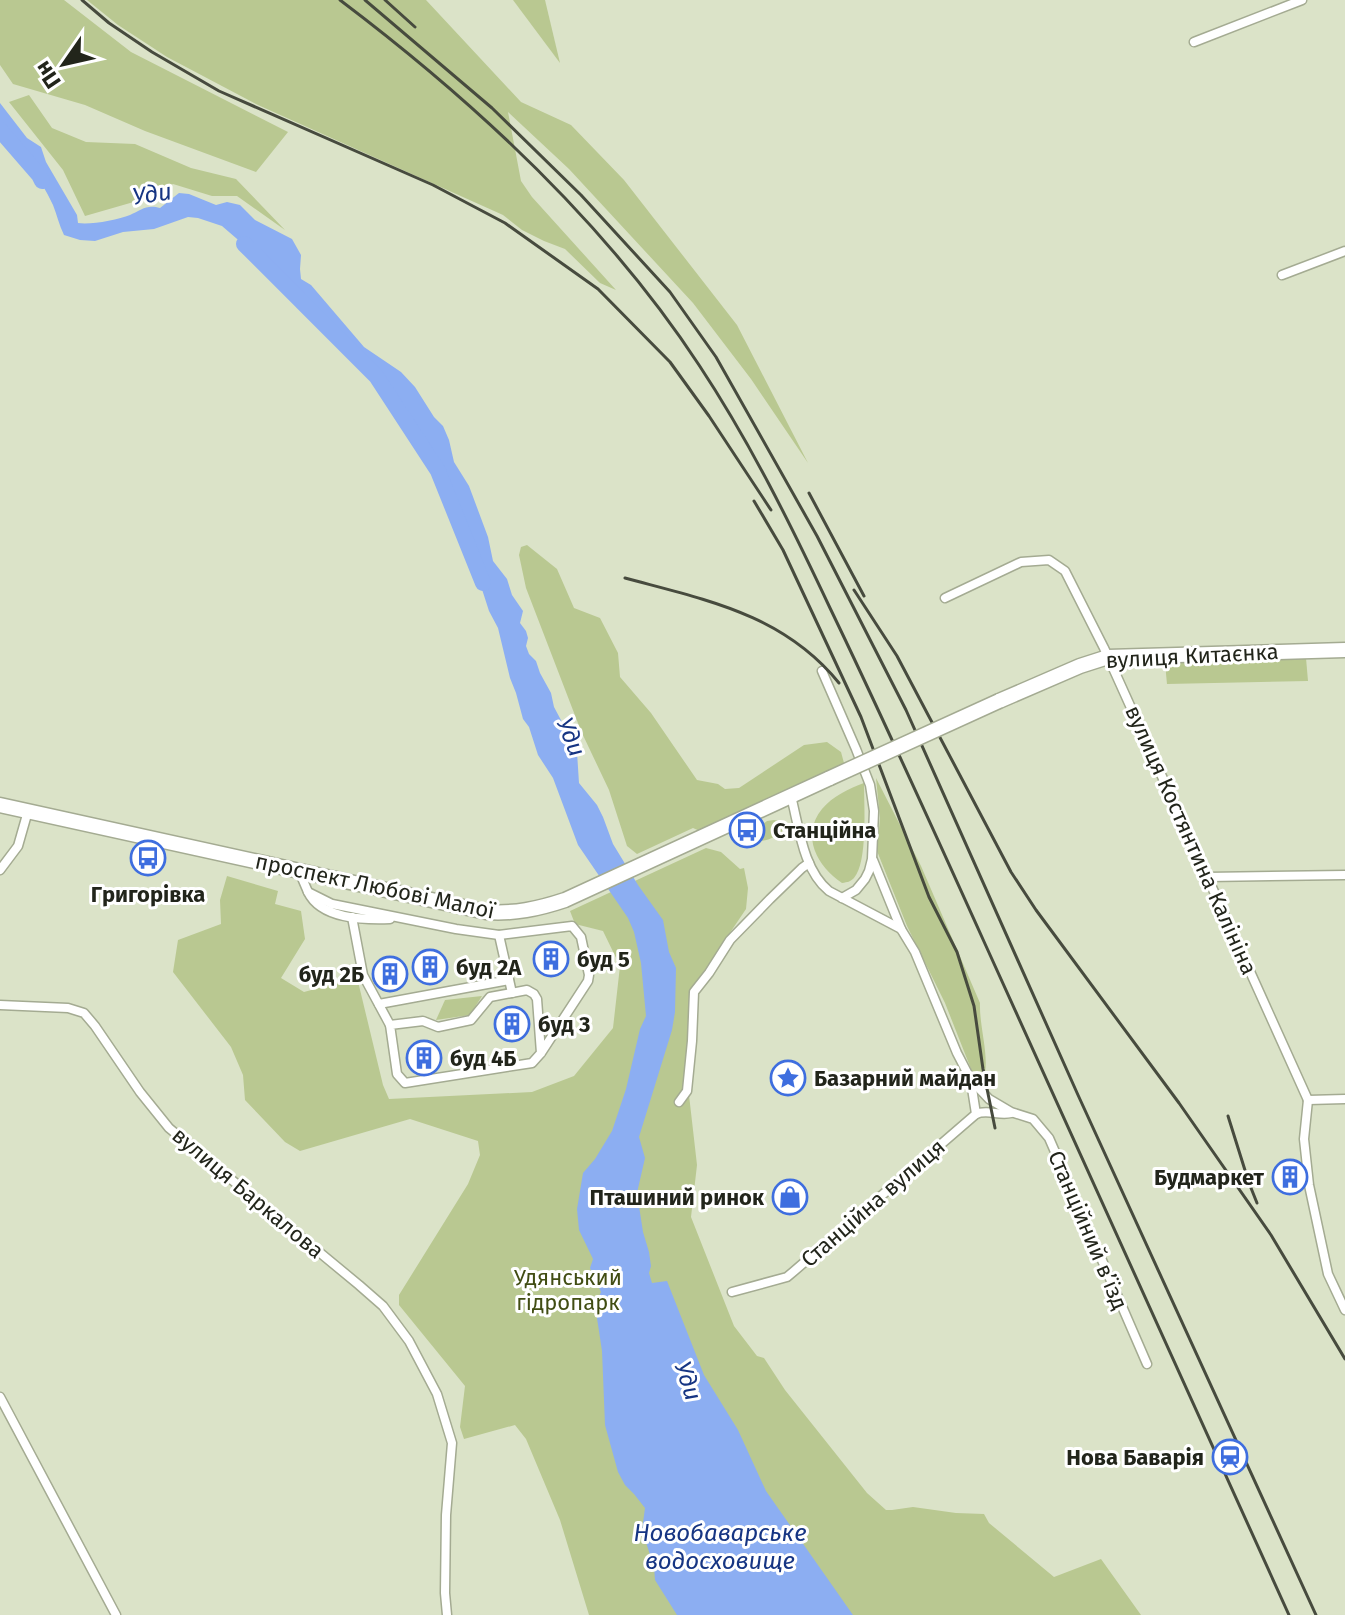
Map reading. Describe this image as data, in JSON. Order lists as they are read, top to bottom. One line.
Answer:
{"streets":{"main road":["вулиця Китаєнка","проспект Любові Малої"],"street":["вулиця Костянтина Калініна","вулиця Баркалова","Станційна вулиця","Станційний в’їзд"]},"crossings":[["вулиця Китаєнка","вулиця Костянтина Калініна"],["вулиця Китаєнка","проспект Любові Малої"]],"water":["Уди","Новобаварське водосховище"],"parks":["Удянський гідропарк"],"places":{"bus stop":["Станційна","Григорівка"],"building":["буд 5","буд 2А","буд 2Б","буд 3","буд 4Б","Будмаркет"],"place":["Базарний майдан"],"shop":["Пташиний ринок"],"station":["Нова Баварія"]},"north":"bottom left"}
